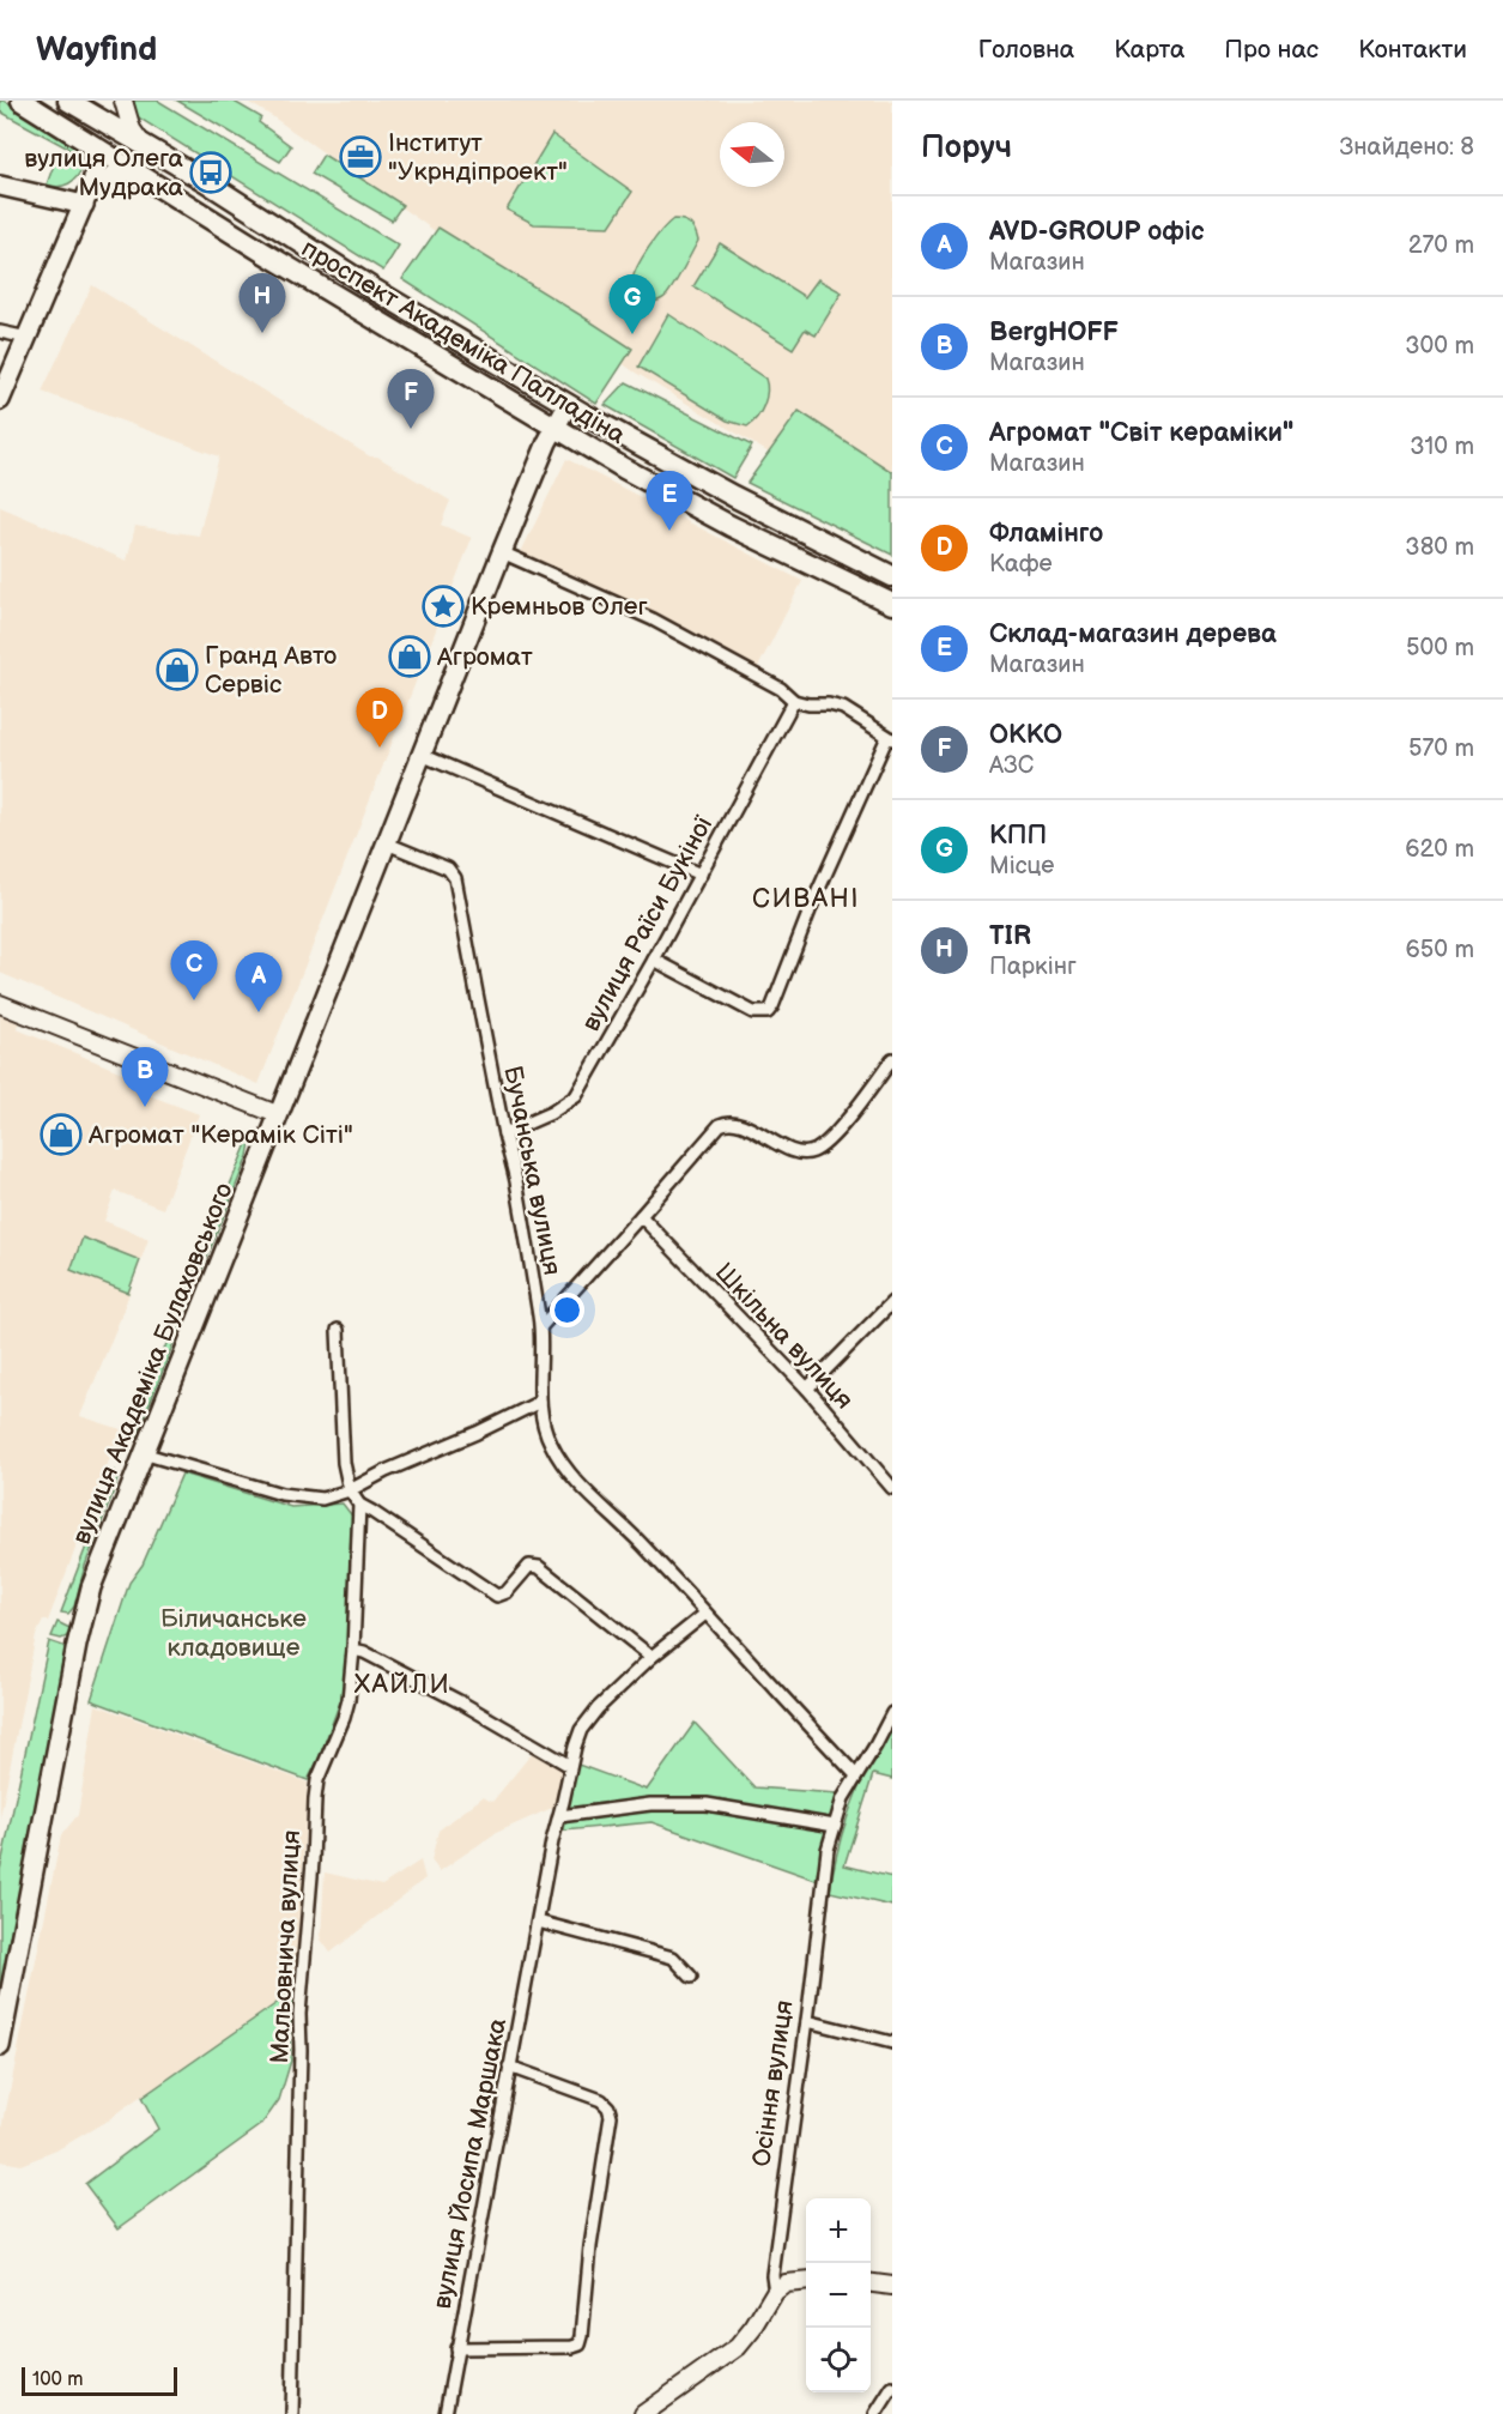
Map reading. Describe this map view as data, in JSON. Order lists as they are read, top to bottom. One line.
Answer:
{"streets":{"highway":["проспект Академіка Палладіна"],"main road":["вулиця Академіка Булаховського"],"street":["вулиця Раїси Букіної","Бучанська вулиця","Шкільна вулиця","Мальовнича вулиця","Осіння вулиця","вулиця Йосипа Маршака"]},"crossings":[["проспект Академіка Палладіна","вулиця Академіка Булаховського"],["вулиця Раїси Букіної","Бучанська вулиця"],["Бучанська вулиця","вулиця Академіка Булаховського"],["Бучанська вулиця","Осіння вулиця"],["Бучанська вулиця","вулиця Йосипа Маршака"]],"districts":["СИВАНІ","ХАЙЛИ"],"parks":["Біличанське кладовище"],"places":{"office":["Інститут \"Укрндіпроект\""],"bus stop":["вулиця Олега Мудрака"],"place":["Кремньов Олег"],"shop":["Агромат","Гранд Авто Сервіс","Агромат \"Керамік Сіті\""]},"scale_bar":"100 m","north":"left","page":{"header":"Wayfind","nav":["Головна","Карта","Про нас","Контакти"],"heading":["Поруч","Знайдено: 8"],"list":[{"mark":"A","name":"AVD-GROUP офіс","note":"Магазин","value":"270 m"},{"mark":"B","name":"BergHOFF","note":"Магазин","value":"300 m"},{"mark":"C","name":"Агромат \"Світ кераміки\"","note":"Магазин","value":"310 m"},{"mark":"D","name":"Фламінго","note":"Кафе","value":"380 m"},{"mark":"E","name":"Склад-магазин дерева","note":"Магазин","value":"500 m"},{"mark":"F","name":"ОККО","note":"АЗС","value":"570 m"},{"mark":"G","name":"КПП","note":"Місце","value":"620 m"},{"mark":"H","name":"TIR","note":"Паркінг","value":"650 m"}],"pins":["H","G","F","E","D","C","A","B"],"map_buttons":["+","−"],"scale":"100 m"}}
